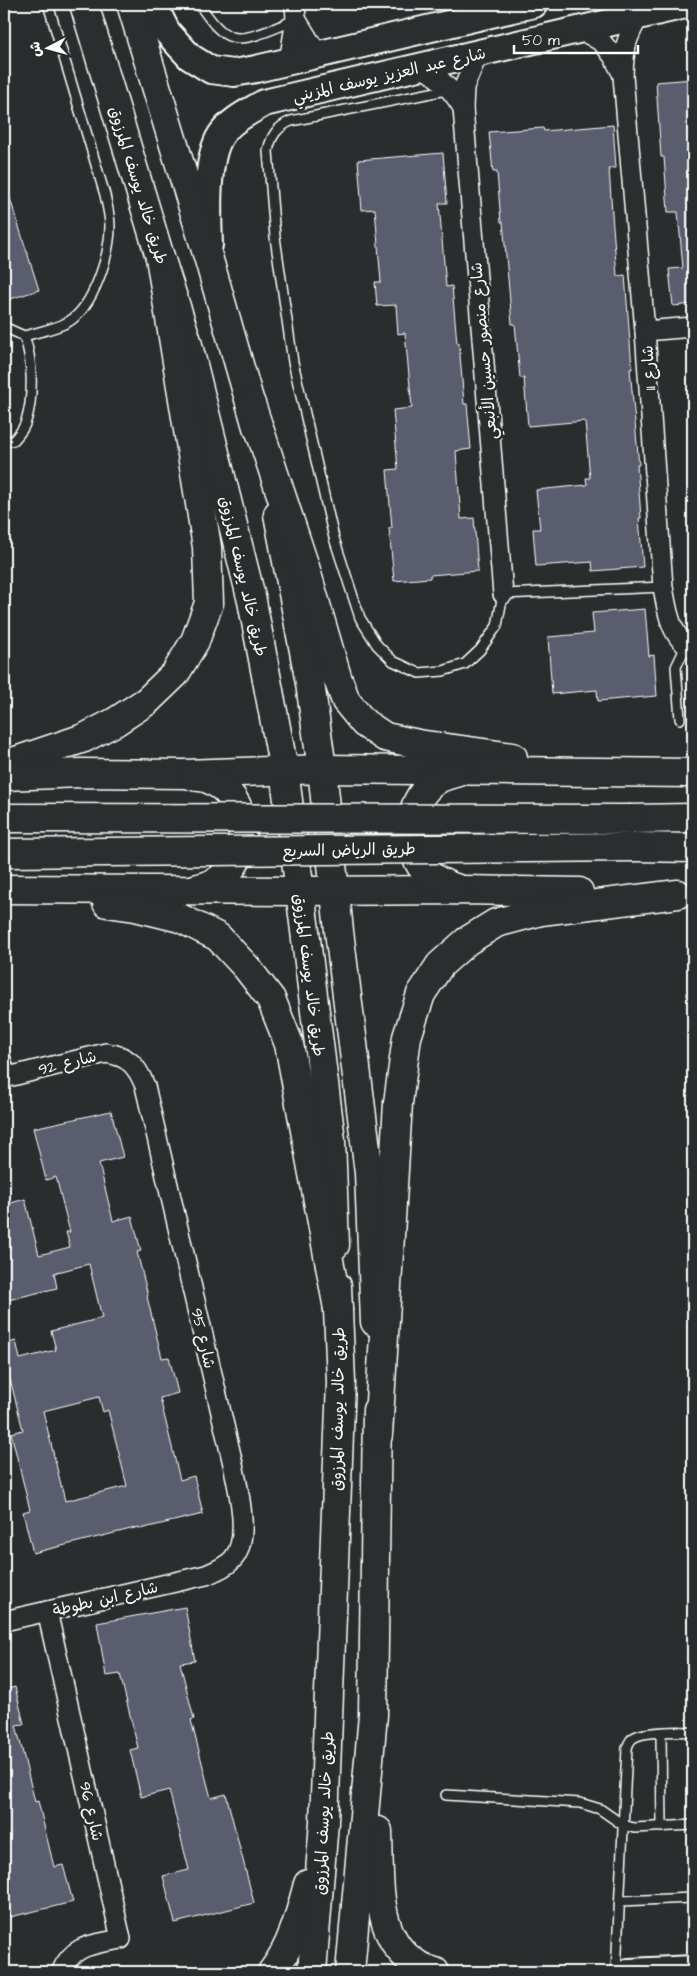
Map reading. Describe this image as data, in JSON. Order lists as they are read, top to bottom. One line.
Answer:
{"streets":{"main road":["طريق خالد يوسف المرزوق","طريق الرياض السريع"],"street":["شارع عبد العزيز يوسف المزيني","شارع منصور حسين الأنبعي","شارع 11","شارع 92","شارع 95","شارع ابن بطوطة","شارع 96"]},"crossings":[["شارع عبد العزيز يوسف المزيني","شارع منصور حسين الأنبعي"],["شارع عبد العزيز يوسف المزيني","شارع 11"],["شارع 92","شارع 95"],["شارع 95","شارع ابن بطوطة"],["شارع ابن بطوطة","شارع 96"]],"scale_bar":"50 m","north":"left"}
